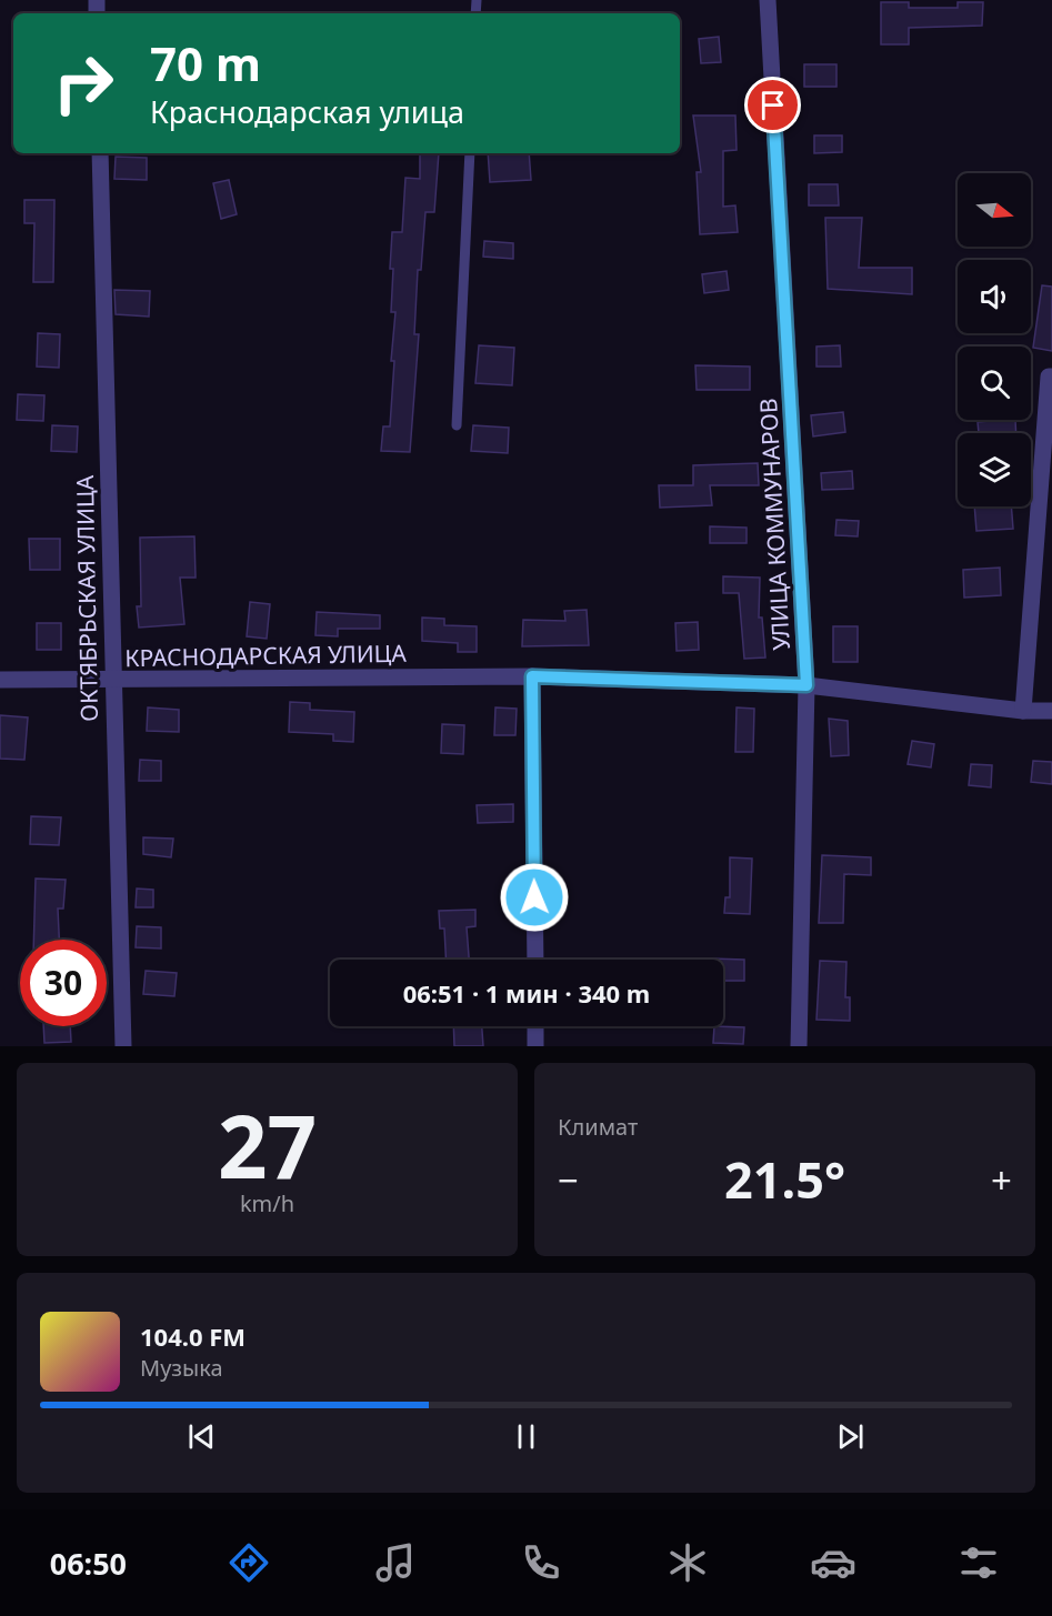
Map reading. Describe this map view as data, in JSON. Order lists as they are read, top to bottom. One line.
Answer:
{"streets":{"street":["УЛИЦА КОММУНАРОВ","ОКТЯБРЬСКАЯ УЛИЦА","КРАСНОДАРСКАЯ УЛИЦА"]},"crossings":[["УЛИЦА КОММУНАРОВ","КРАСНОДАРСКАЯ УЛИЦА"],["ОКТЯБРЬСКАЯ УЛИЦА","КРАСНОДАРСКАЯ УЛИЦА"]],"north":"right","page":{"turn":["70 m","Краснодарская улица"],"limit":"30","trip":"06:51 · 1 мин · 340 m","tile":[["27","km/h"],"Климат"],"heat":["−","21.5°","+"],"song":["104.0 FM","Музыка"],"tabs":"06:50"}}
